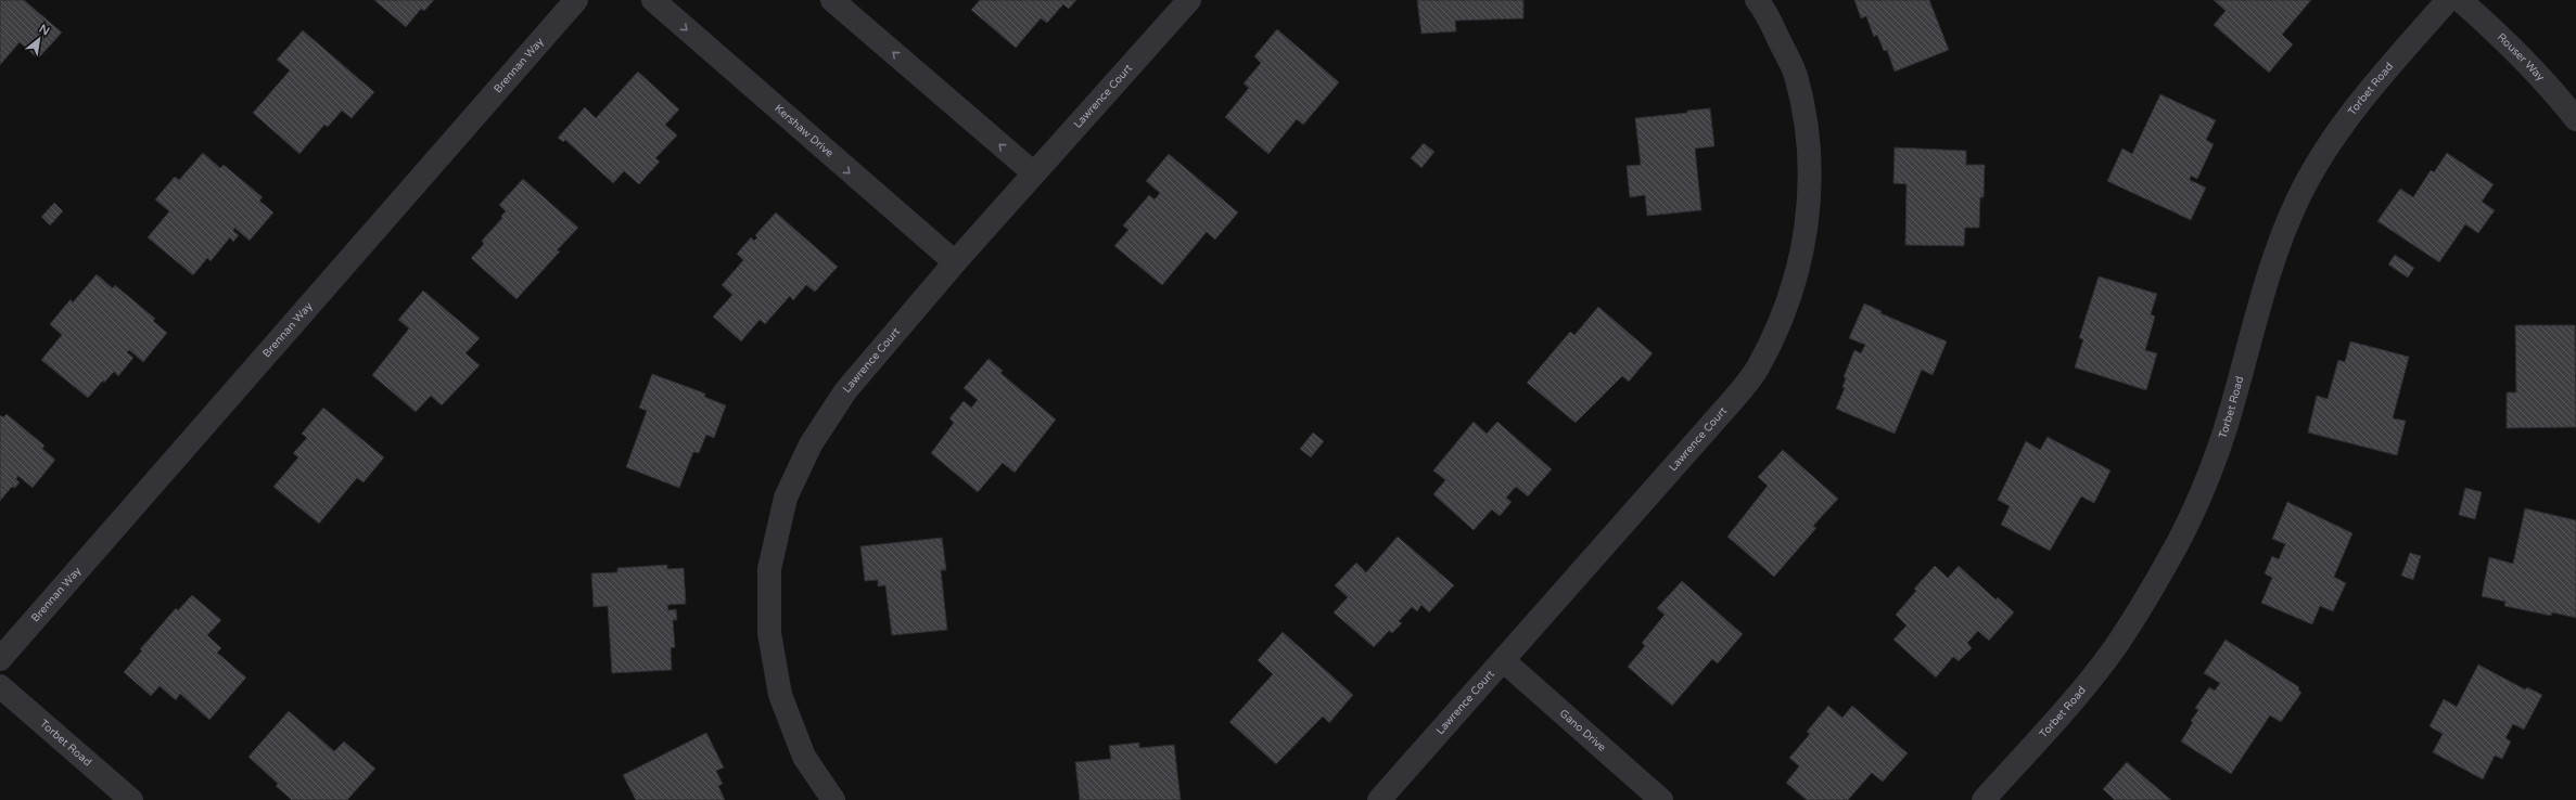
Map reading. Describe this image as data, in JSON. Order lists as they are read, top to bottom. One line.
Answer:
{"streets":{"street":["Rouser Way","Brennan Way","Torbet Road","Lawrence Court","Kershaw Drive","Gano Drive"]},"crossings":[["Lawrence Court","Kershaw Drive"],["Lawrence Court","Gano Drive"]],"north":"top right"}
